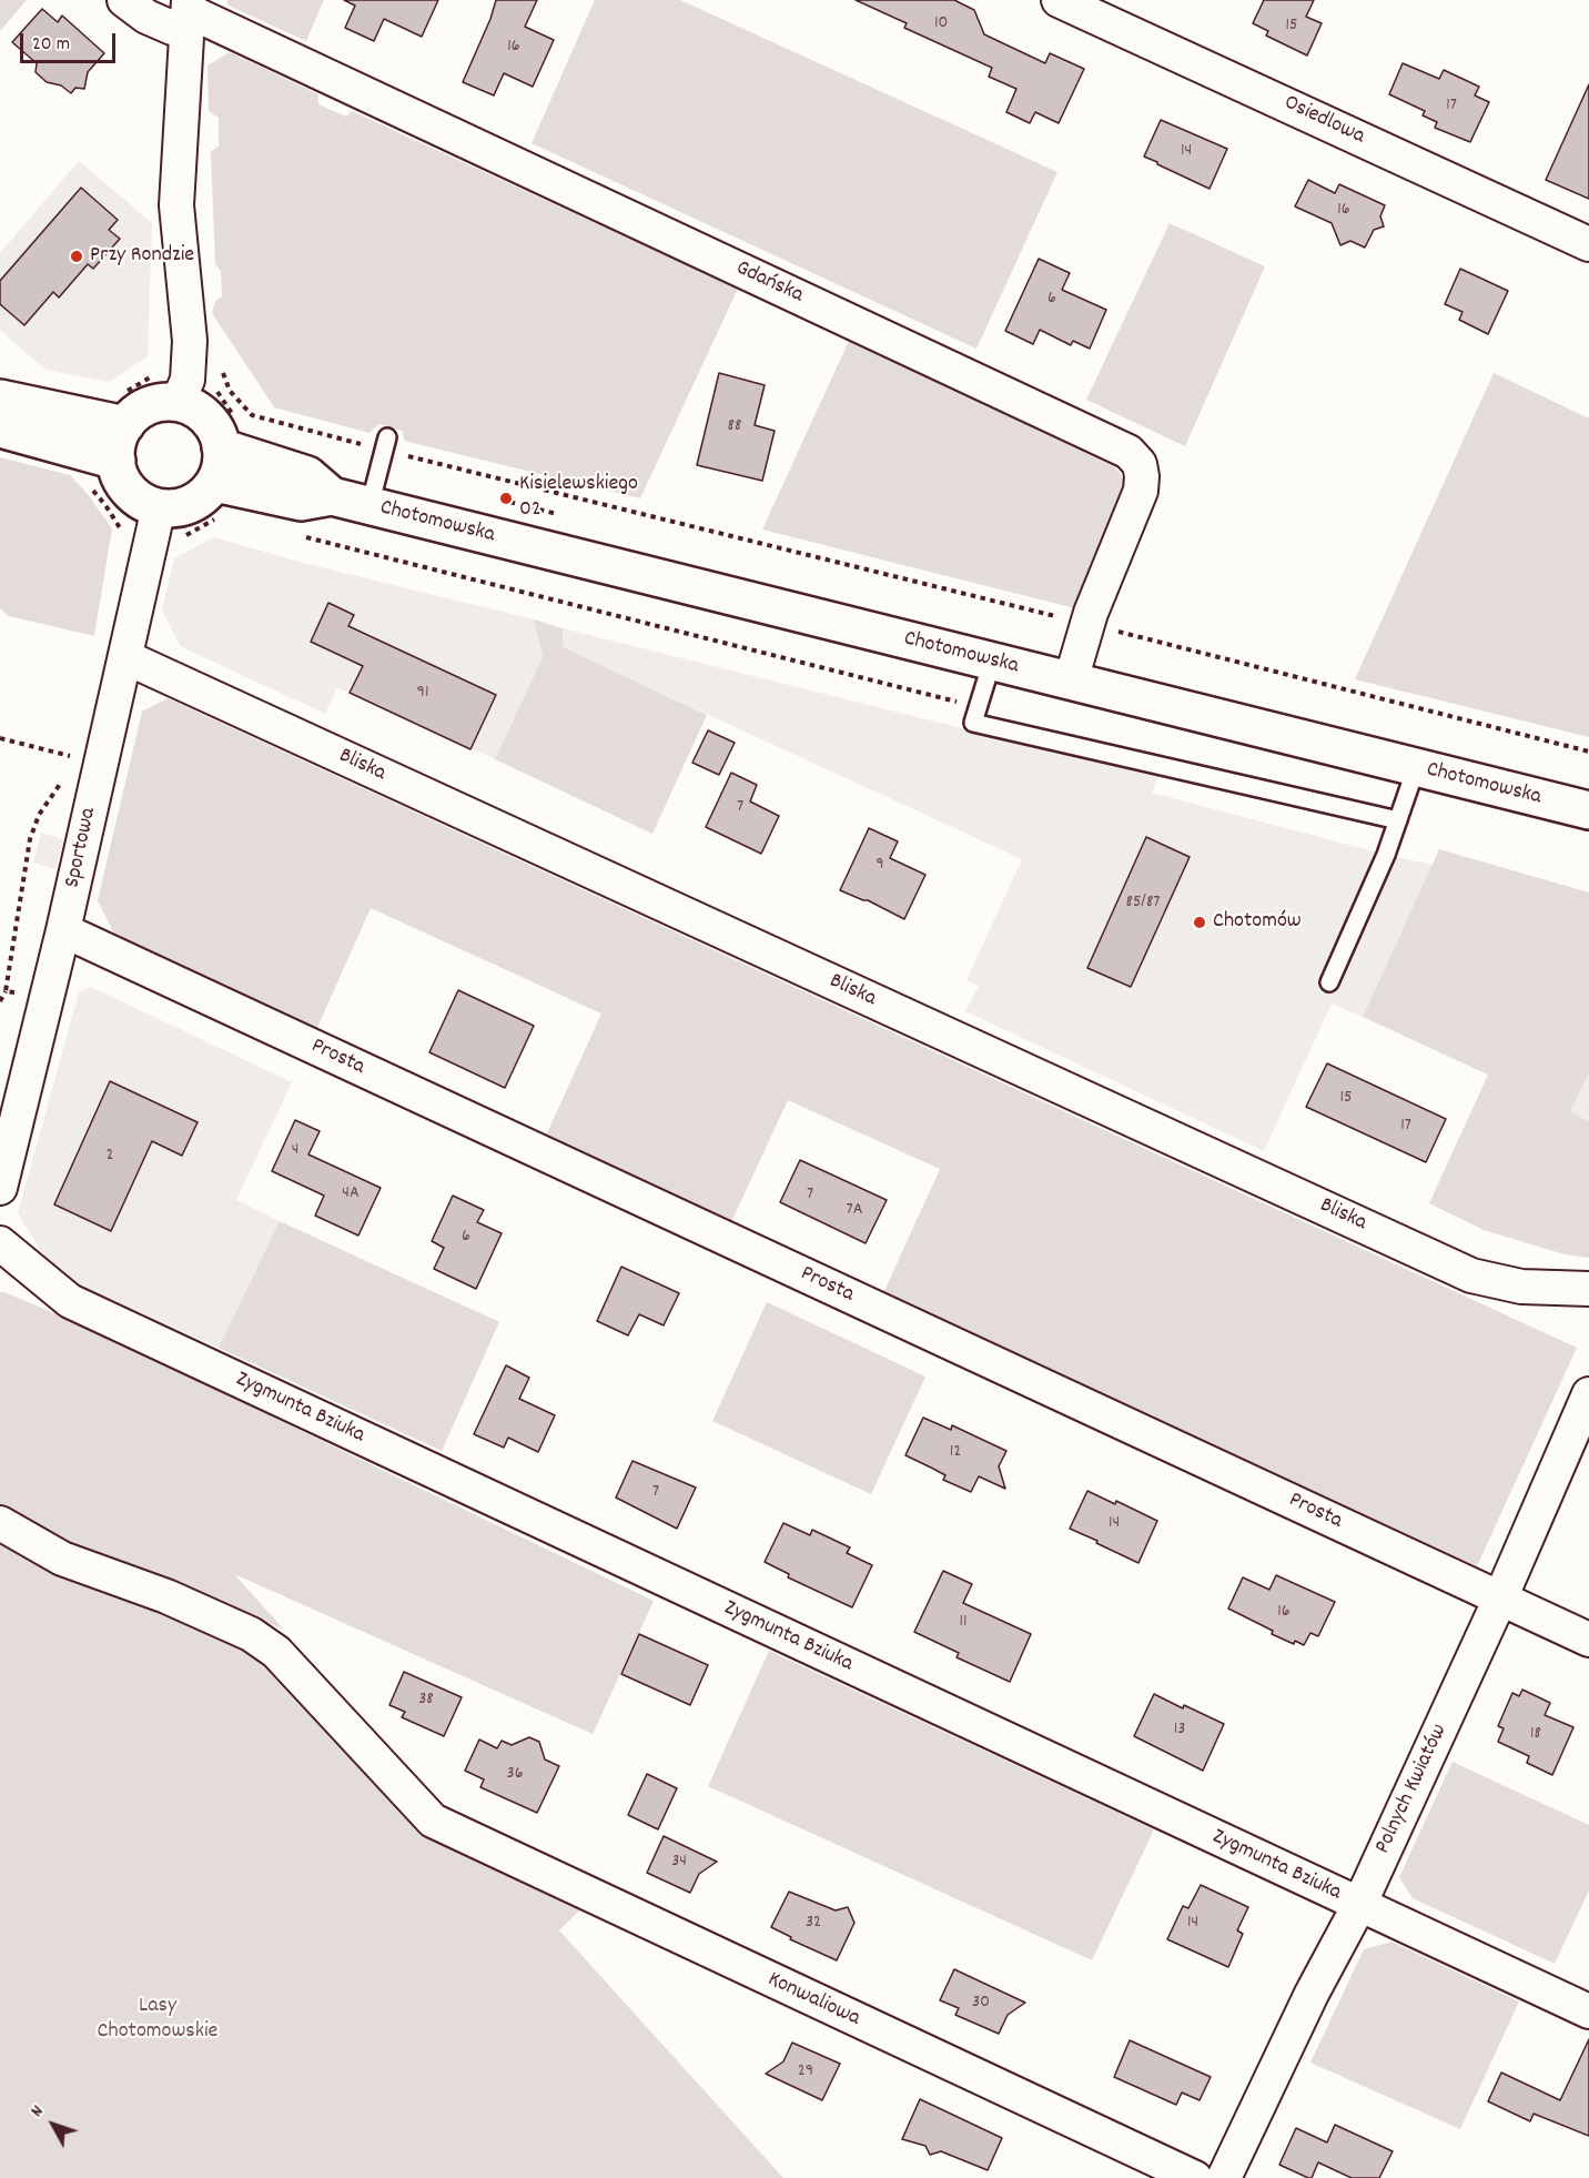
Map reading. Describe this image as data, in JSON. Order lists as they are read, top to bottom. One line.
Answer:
{"streets":{"street":["Osiedlowa","Gdańska","Chotomowska","Bliska","Sportowa","Prosta","Zygmunta Bziuka","Polnych Kwiatów","Konwaliowa"]},"crossings":[["Gdańska","Chotomowska"],["Bliska","Sportowa"],["Sportowa","Prosta"],["Prosta","Polnych Kwiatów"],["Zygmunta Bziuka","Polnych Kwiatów"]],"parks":["Lasy Chotomowskie"],"places":["Przy Rondzie","Kisielewskiego 02","Chotomów"],"house_numbers":["10","15","16","17","14","16","6","88","91","7","9","85/87","15","17","4","2","4A","7","7A","6","12","7","14","16","11","38","13","18","36","34","32","14","30","29"],"scale_bar":"20 m","north":"top left"}
